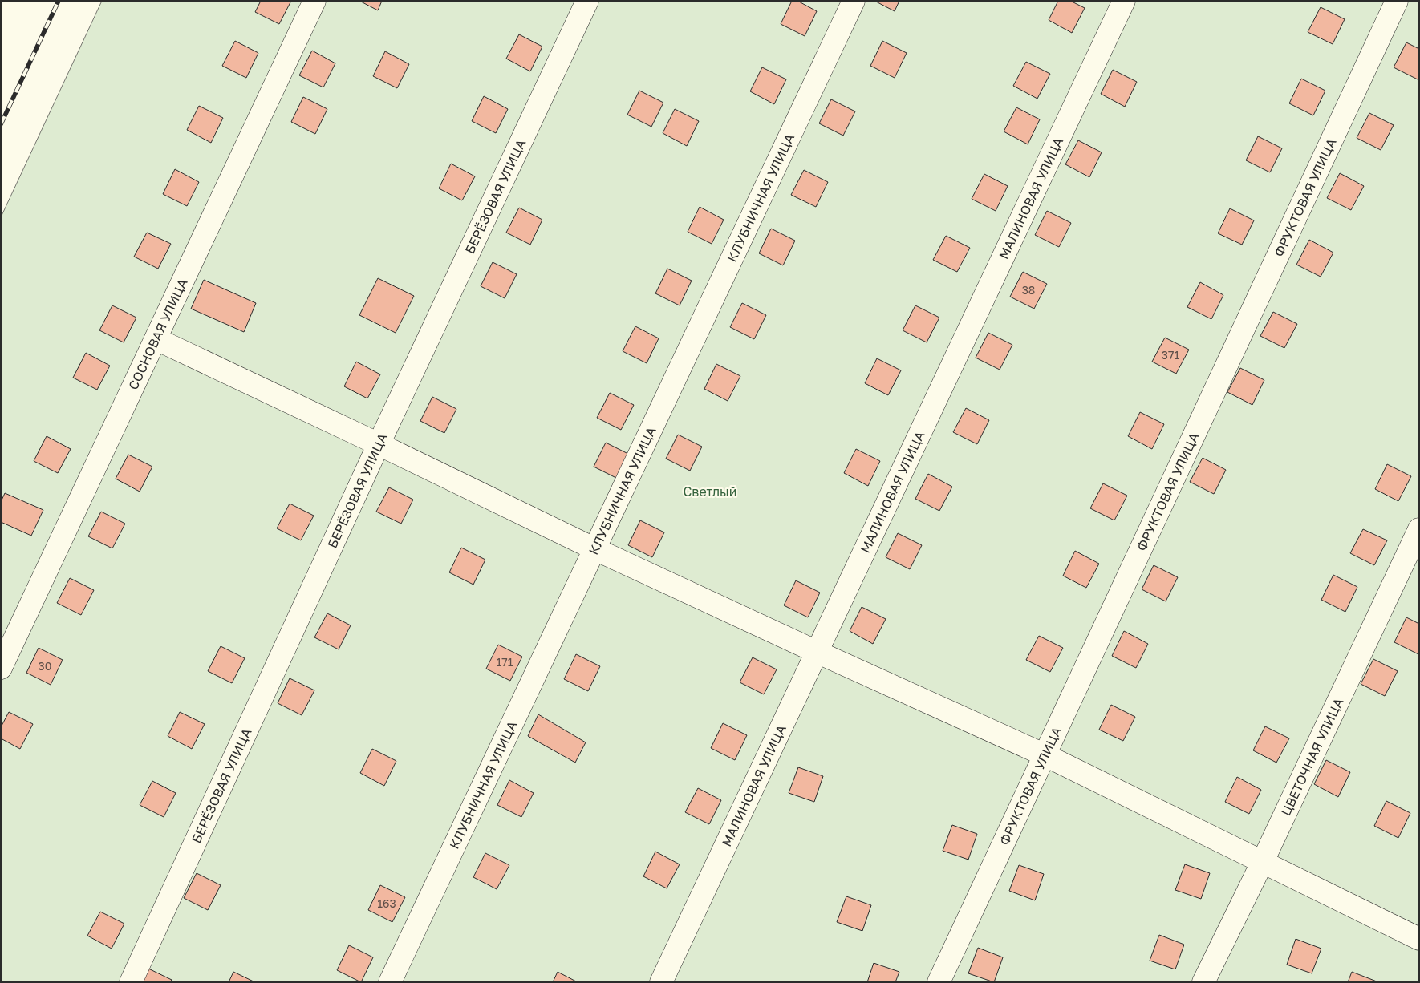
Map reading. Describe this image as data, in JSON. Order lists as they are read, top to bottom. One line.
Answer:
{"streets":{"street":["БЕРЁЗОВАЯ УЛИЦА","ФРУКТОВАЯ УЛИЦА","КЛУБНИЧНАЯ УЛИЦА","МАЛИНОВАЯ УЛИЦА","СОСНОВАЯ УЛИЦА","ЦВЕТОЧНАЯ УЛИЦА"]},"parks":["Светлый"],"house_numbers":["38","371","171","30","163"]}
